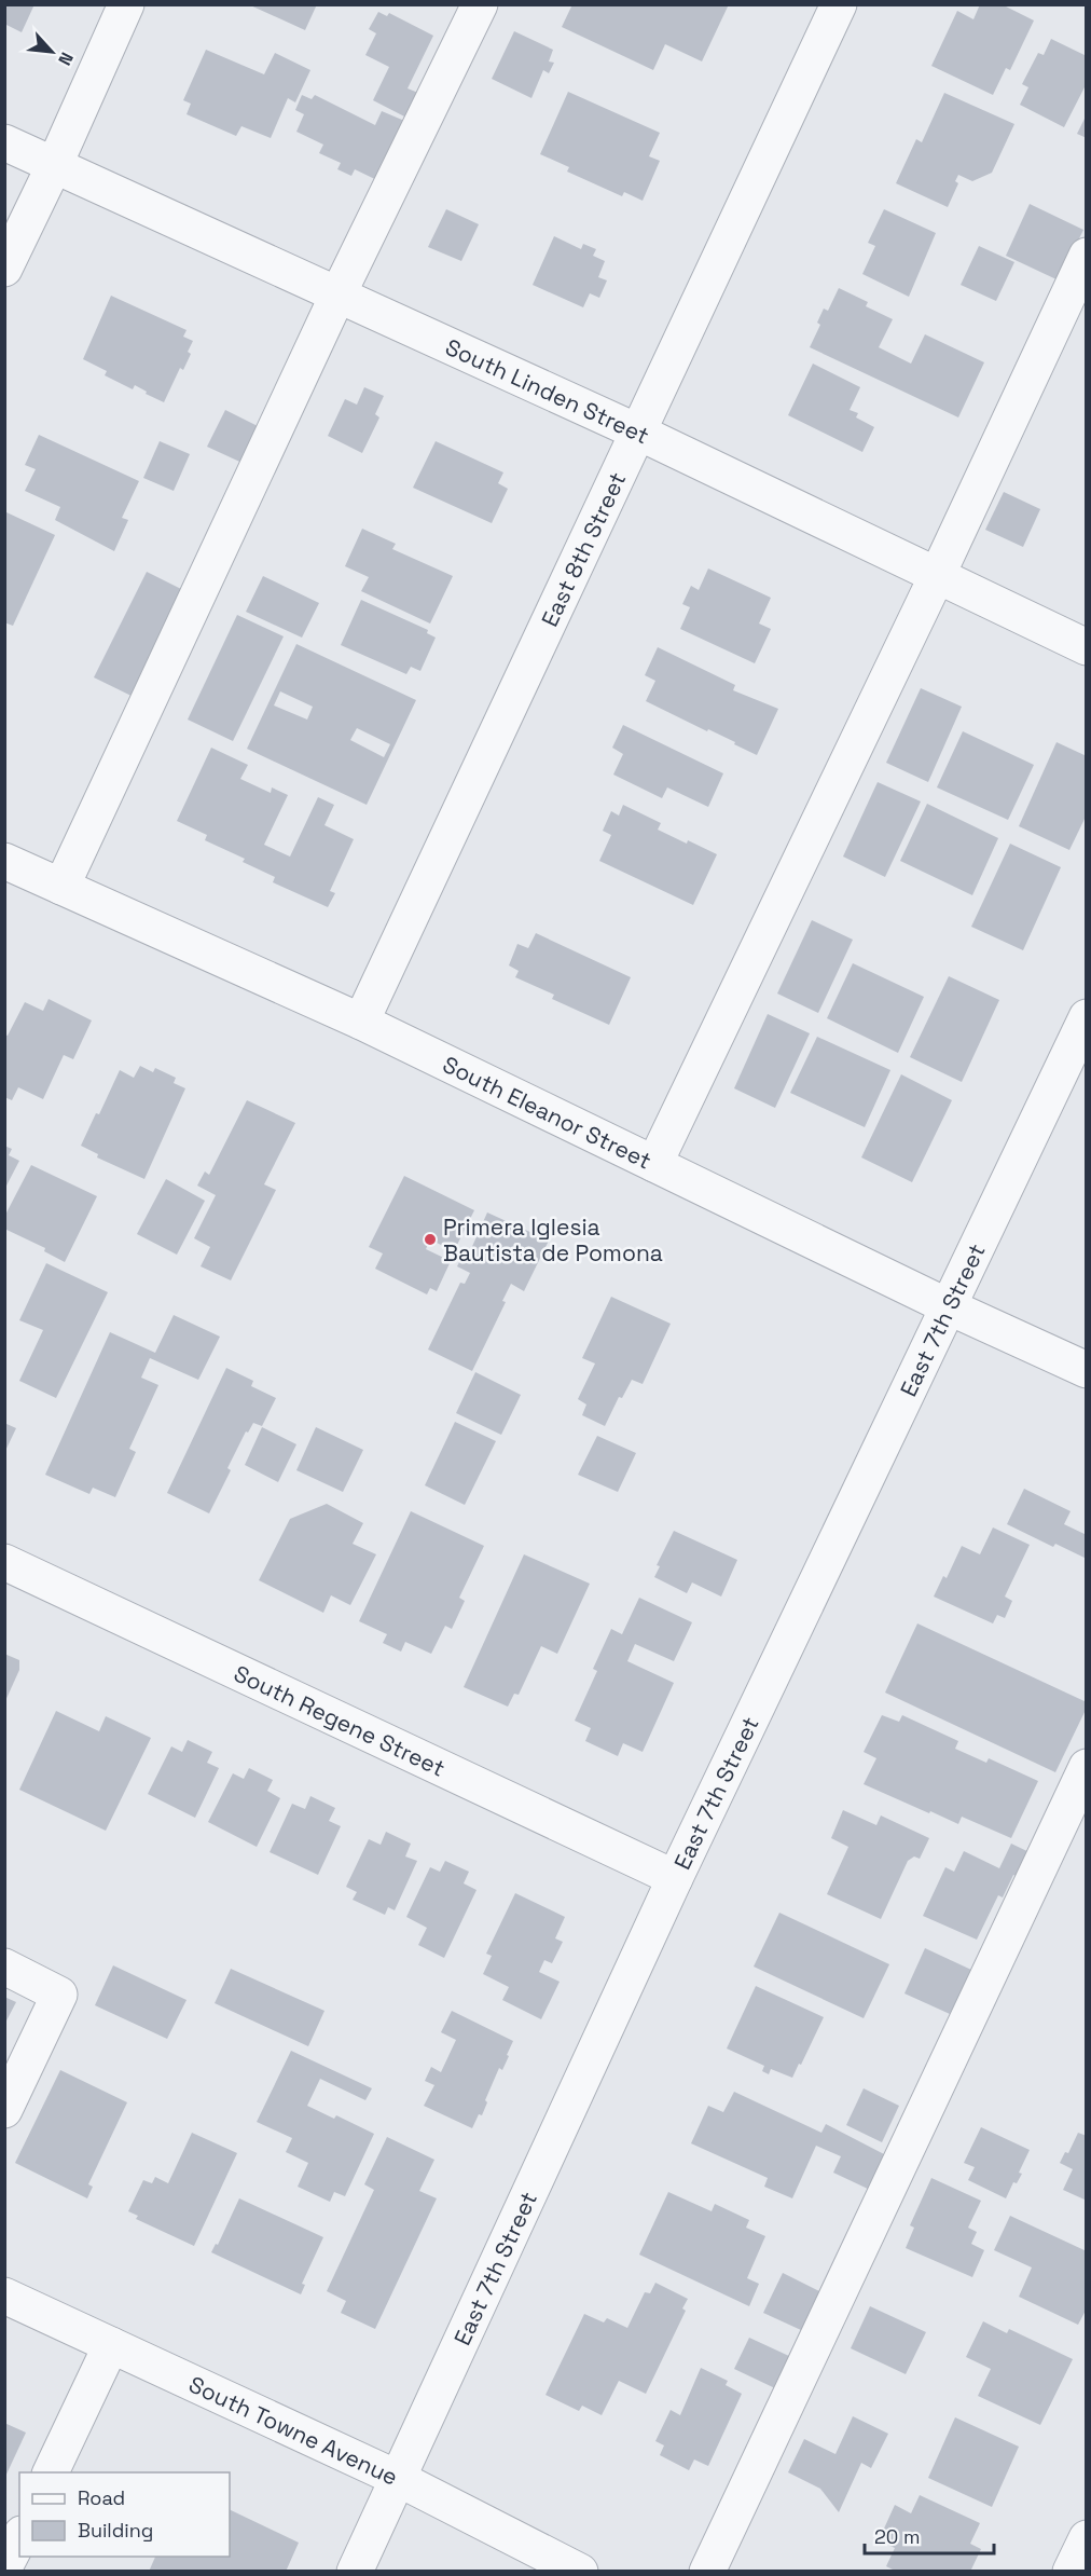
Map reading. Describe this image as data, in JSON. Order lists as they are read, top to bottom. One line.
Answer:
{"streets":{"street":["South Linden Street","East 8th Street","South Eleanor Street","East 7th Street","South Regene Street","South Towne Avenue"]},"crossings":[["South Linden Street","East 8th Street"],["East 8th Street","South Eleanor Street"],["South Eleanor Street","East 7th Street"],["East 7th Street","South Regene Street"],["East 7th Street","South Towne Avenue"]],"places":["Primera Iglesia Bautista de Pomona"],"legend":["Road","Building"],"scale_bar":"20 m","north":"bottom right"}
